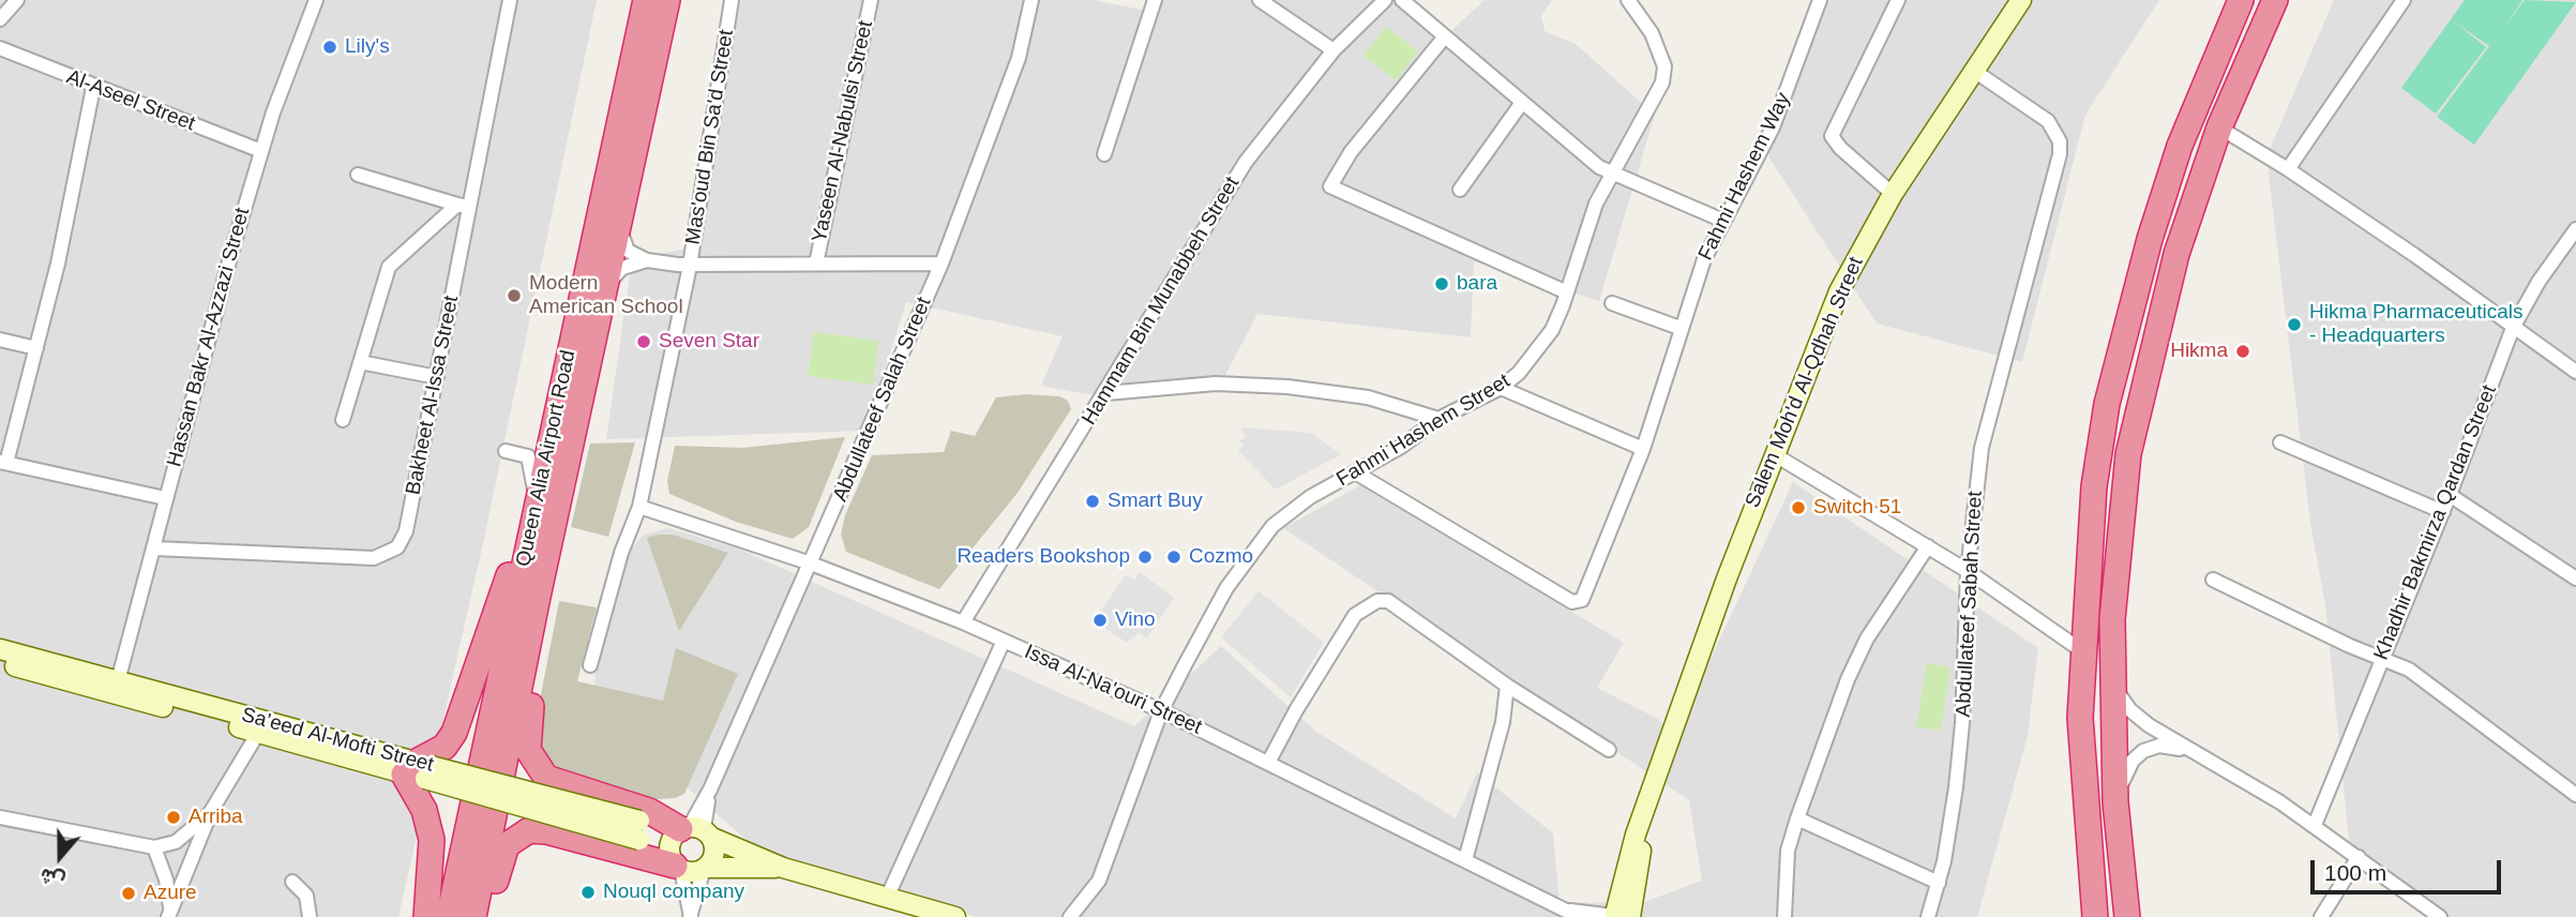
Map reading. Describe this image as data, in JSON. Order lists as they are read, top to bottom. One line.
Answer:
{"streets":{"highway":["Queen Alia Airport Road"],"street":["Al-Aseel Street","Yaseen Al-Nabulsi Street","Mas'oud Bin Sa'd Street","Fahmi Hashem Way","Hammam Bin Munabbeh Street","Hassan Bakr Al-Azzazi Street","Salem Moh'd Al-Qdhah Street","Bakheet Al-Issa Street","Abdullateef Salah Street","Fahmi Hashem Street","Khadhir Bakmirza Qardan Street","Abdullateef Sabah Street","Issa Al-Na'ouri Street","Sa’eed Al-Mofti Street"]},"crossings":[["Al-Aseel Street","Hassan Bakr Al-Azzazi Street"],["Mas'oud Bin Sa'd Street","Issa Al-Na'ouri Street"],["Fahmi Hashem Way","Fahmi Hashem Street"],["Hammam Bin Munabbeh Street","Issa Al-Na'ouri Street"],["Hassan Bakr Al-Azzazi Street","Bakheet Al-Issa Street"],["Hassan Bakr Al-Azzazi Street","Sa’eed Al-Mofti Street"],["Salem Moh'd Al-Qdhah Street","Abdullateef Sabah Street"],["Salem Moh'd Al-Qdhah Street","Issa Al-Na'ouri Street"],["Abdullateef Salah Street","Issa Al-Na'ouri Street"],["Abdullateef Salah Street","Sa’eed Al-Mofti Street"],["Fahmi Hashem Street","Issa Al-Na'ouri Street"]],"places":["Lily's","bara","Modern American School","Hikma Pharmaceuticals - Headquarters","Seven Star","Hikma","Smart Buy","Switch 51","Readers Bookshop","Cozmo","Vino","Arriba","Nouql company","Azure"],"scale_bar":"100 m","north":"bottom"}
